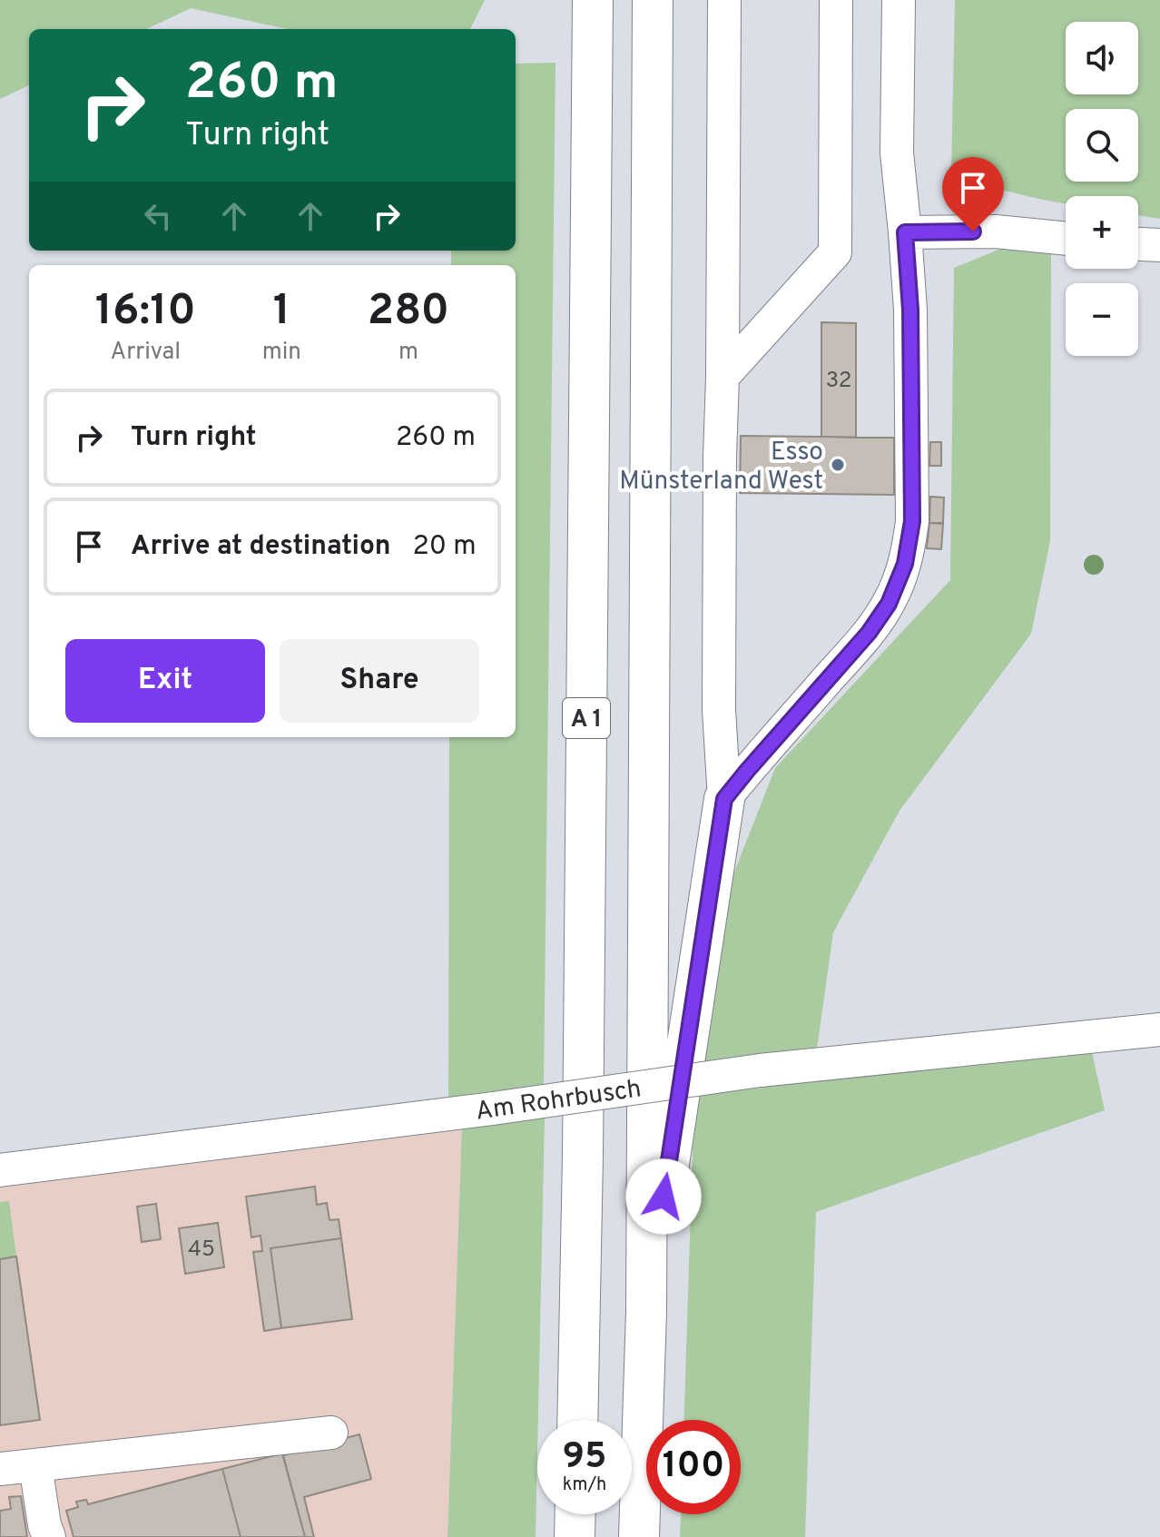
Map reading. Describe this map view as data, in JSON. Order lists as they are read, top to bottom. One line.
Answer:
{"streets":{"highway":["A 1"],"street":["Am Rohrbusch"]},"places":["Esso Münsterland West"],"house_numbers":["32","45"],"page":{"map_buttons":["+","−"],"turn":["260 m","Turn right"],"eta":["16:10","Arrival","1","min","280","m"],"list":[{"name":"Turn right","value":"260 m"},{"name":"Arrive at destination","value":"20 m"}],"buttons":["Exit","Share"],"speed":"95 km/h","limit":"100"}}
